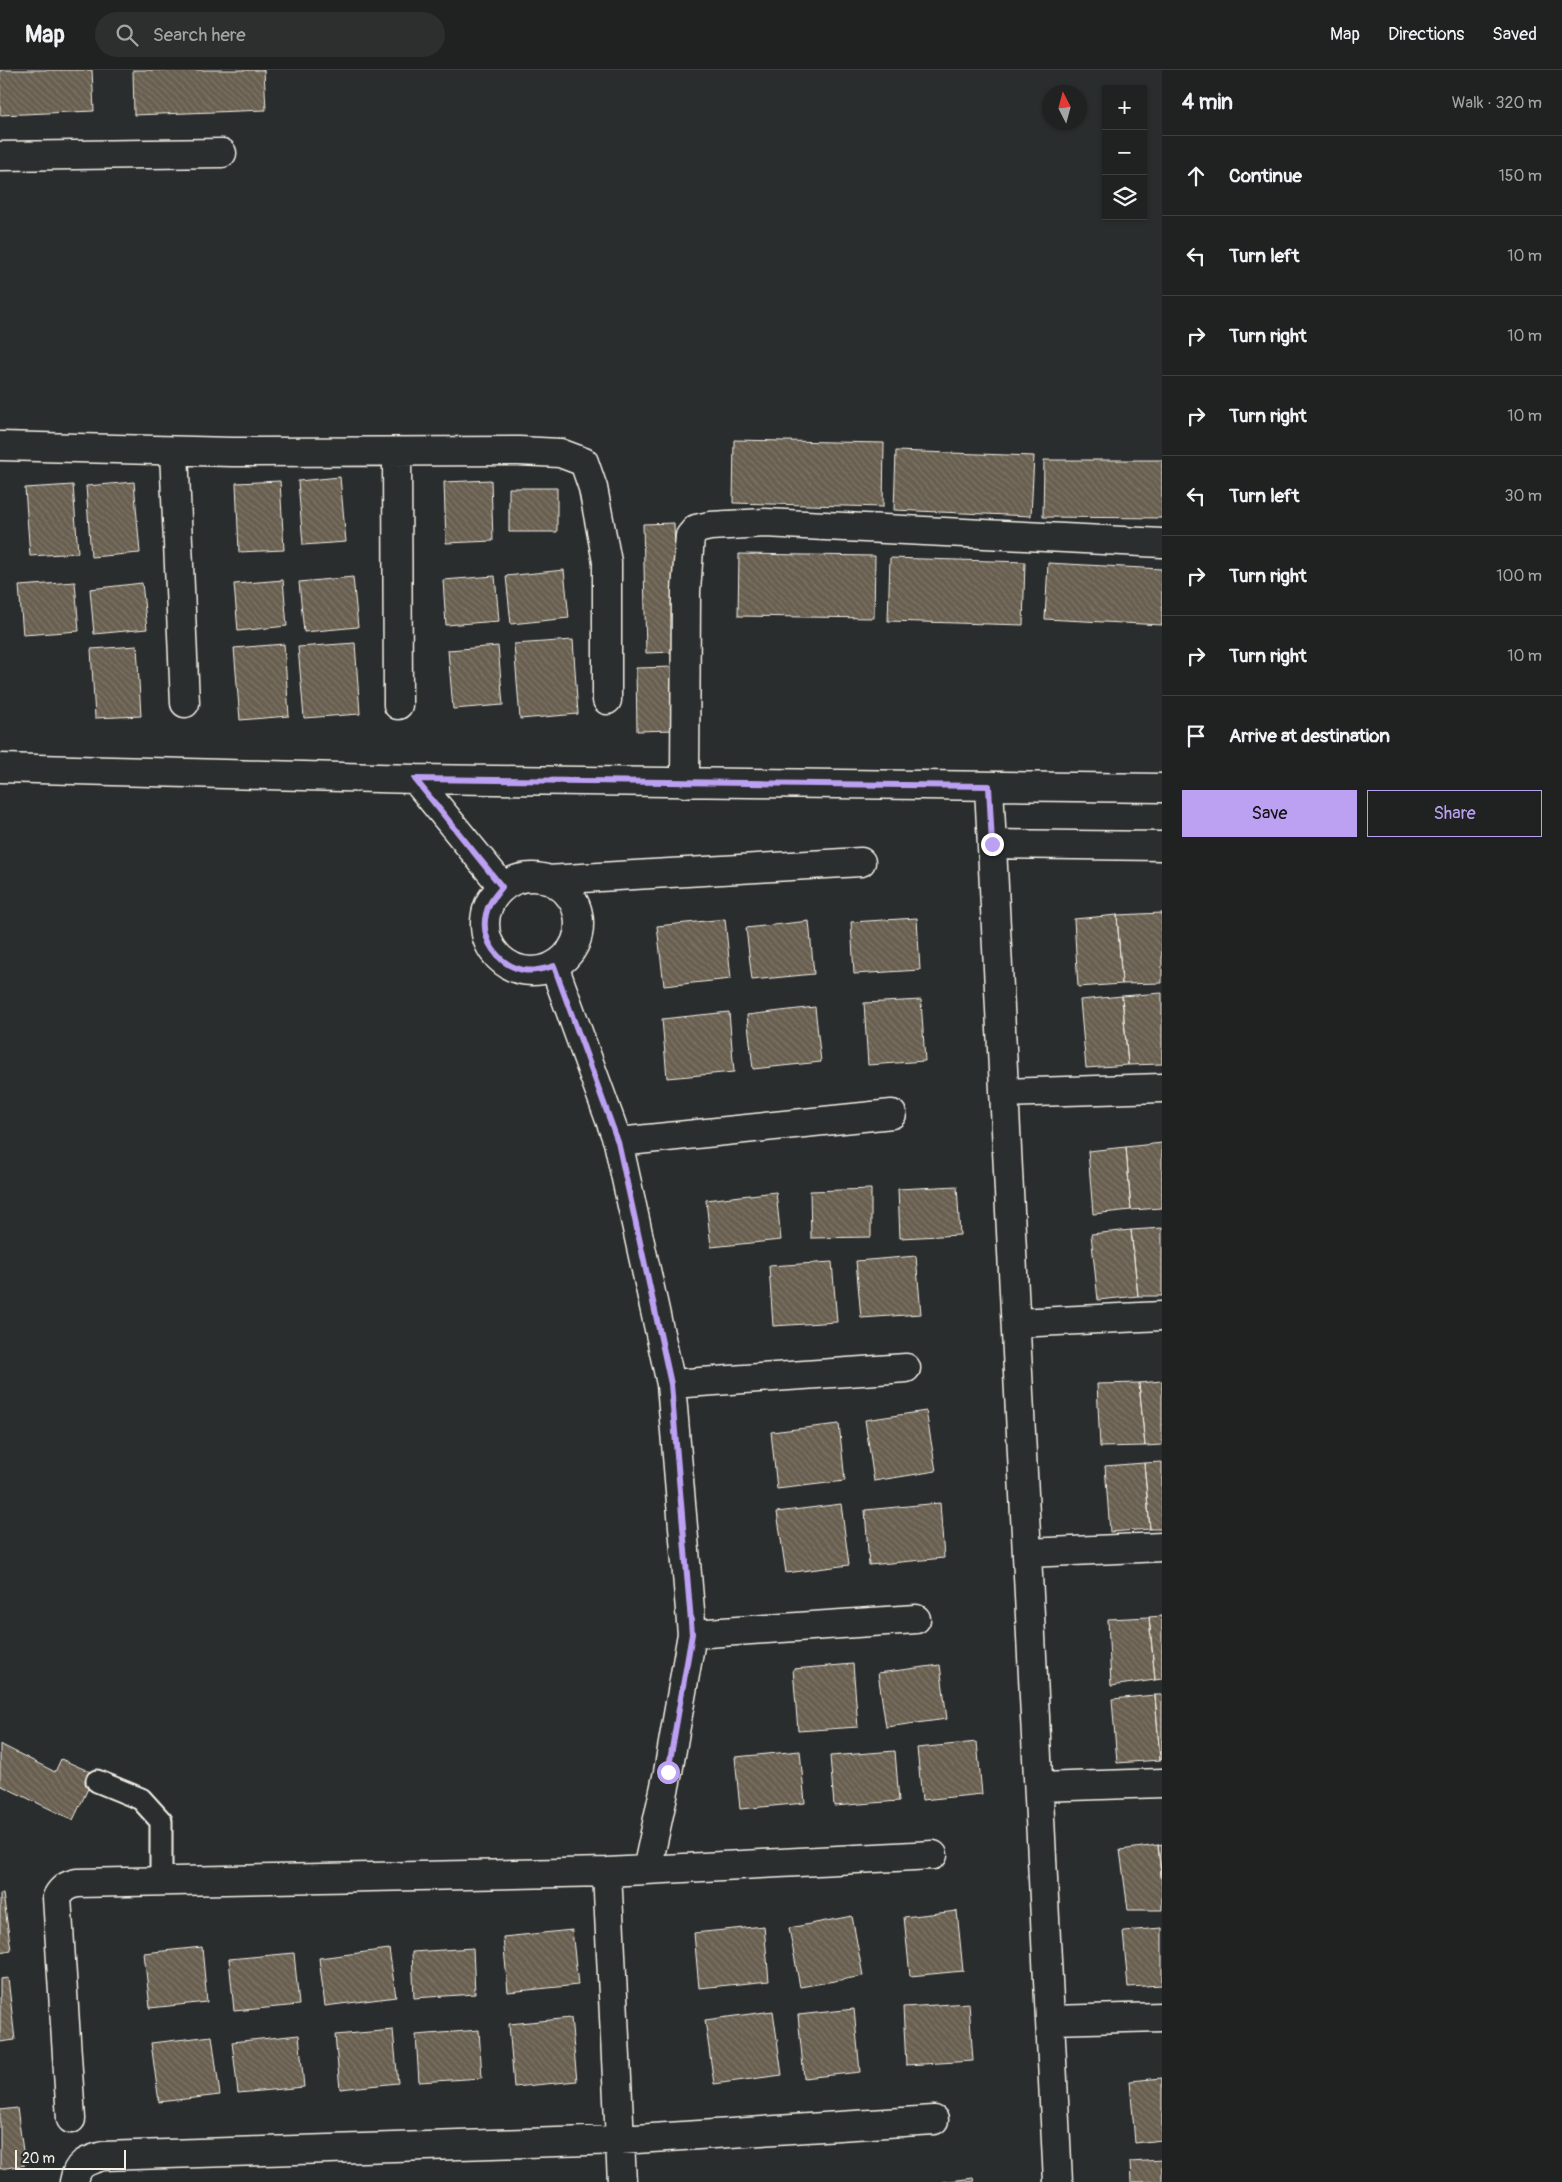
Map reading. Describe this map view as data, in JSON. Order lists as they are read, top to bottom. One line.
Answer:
{"scale_bar":"20 m","north":"top","page":{"header":"Map","search":"Search here","nav":["Map","Directions","Saved"],"heading":["4 min","Walk · 320 m"],"map_buttons":["+","−"],"list":[["Continue","150 m"],["Turn left","10 m"],["Turn right","10 m"],["Turn right","10 m"],["Turn left","30 m"],["Turn right","100 m"],["Turn right","10 m"],"Arrive at destination"],"buttons":["Save","Share"],"scale":"20 m"}}
